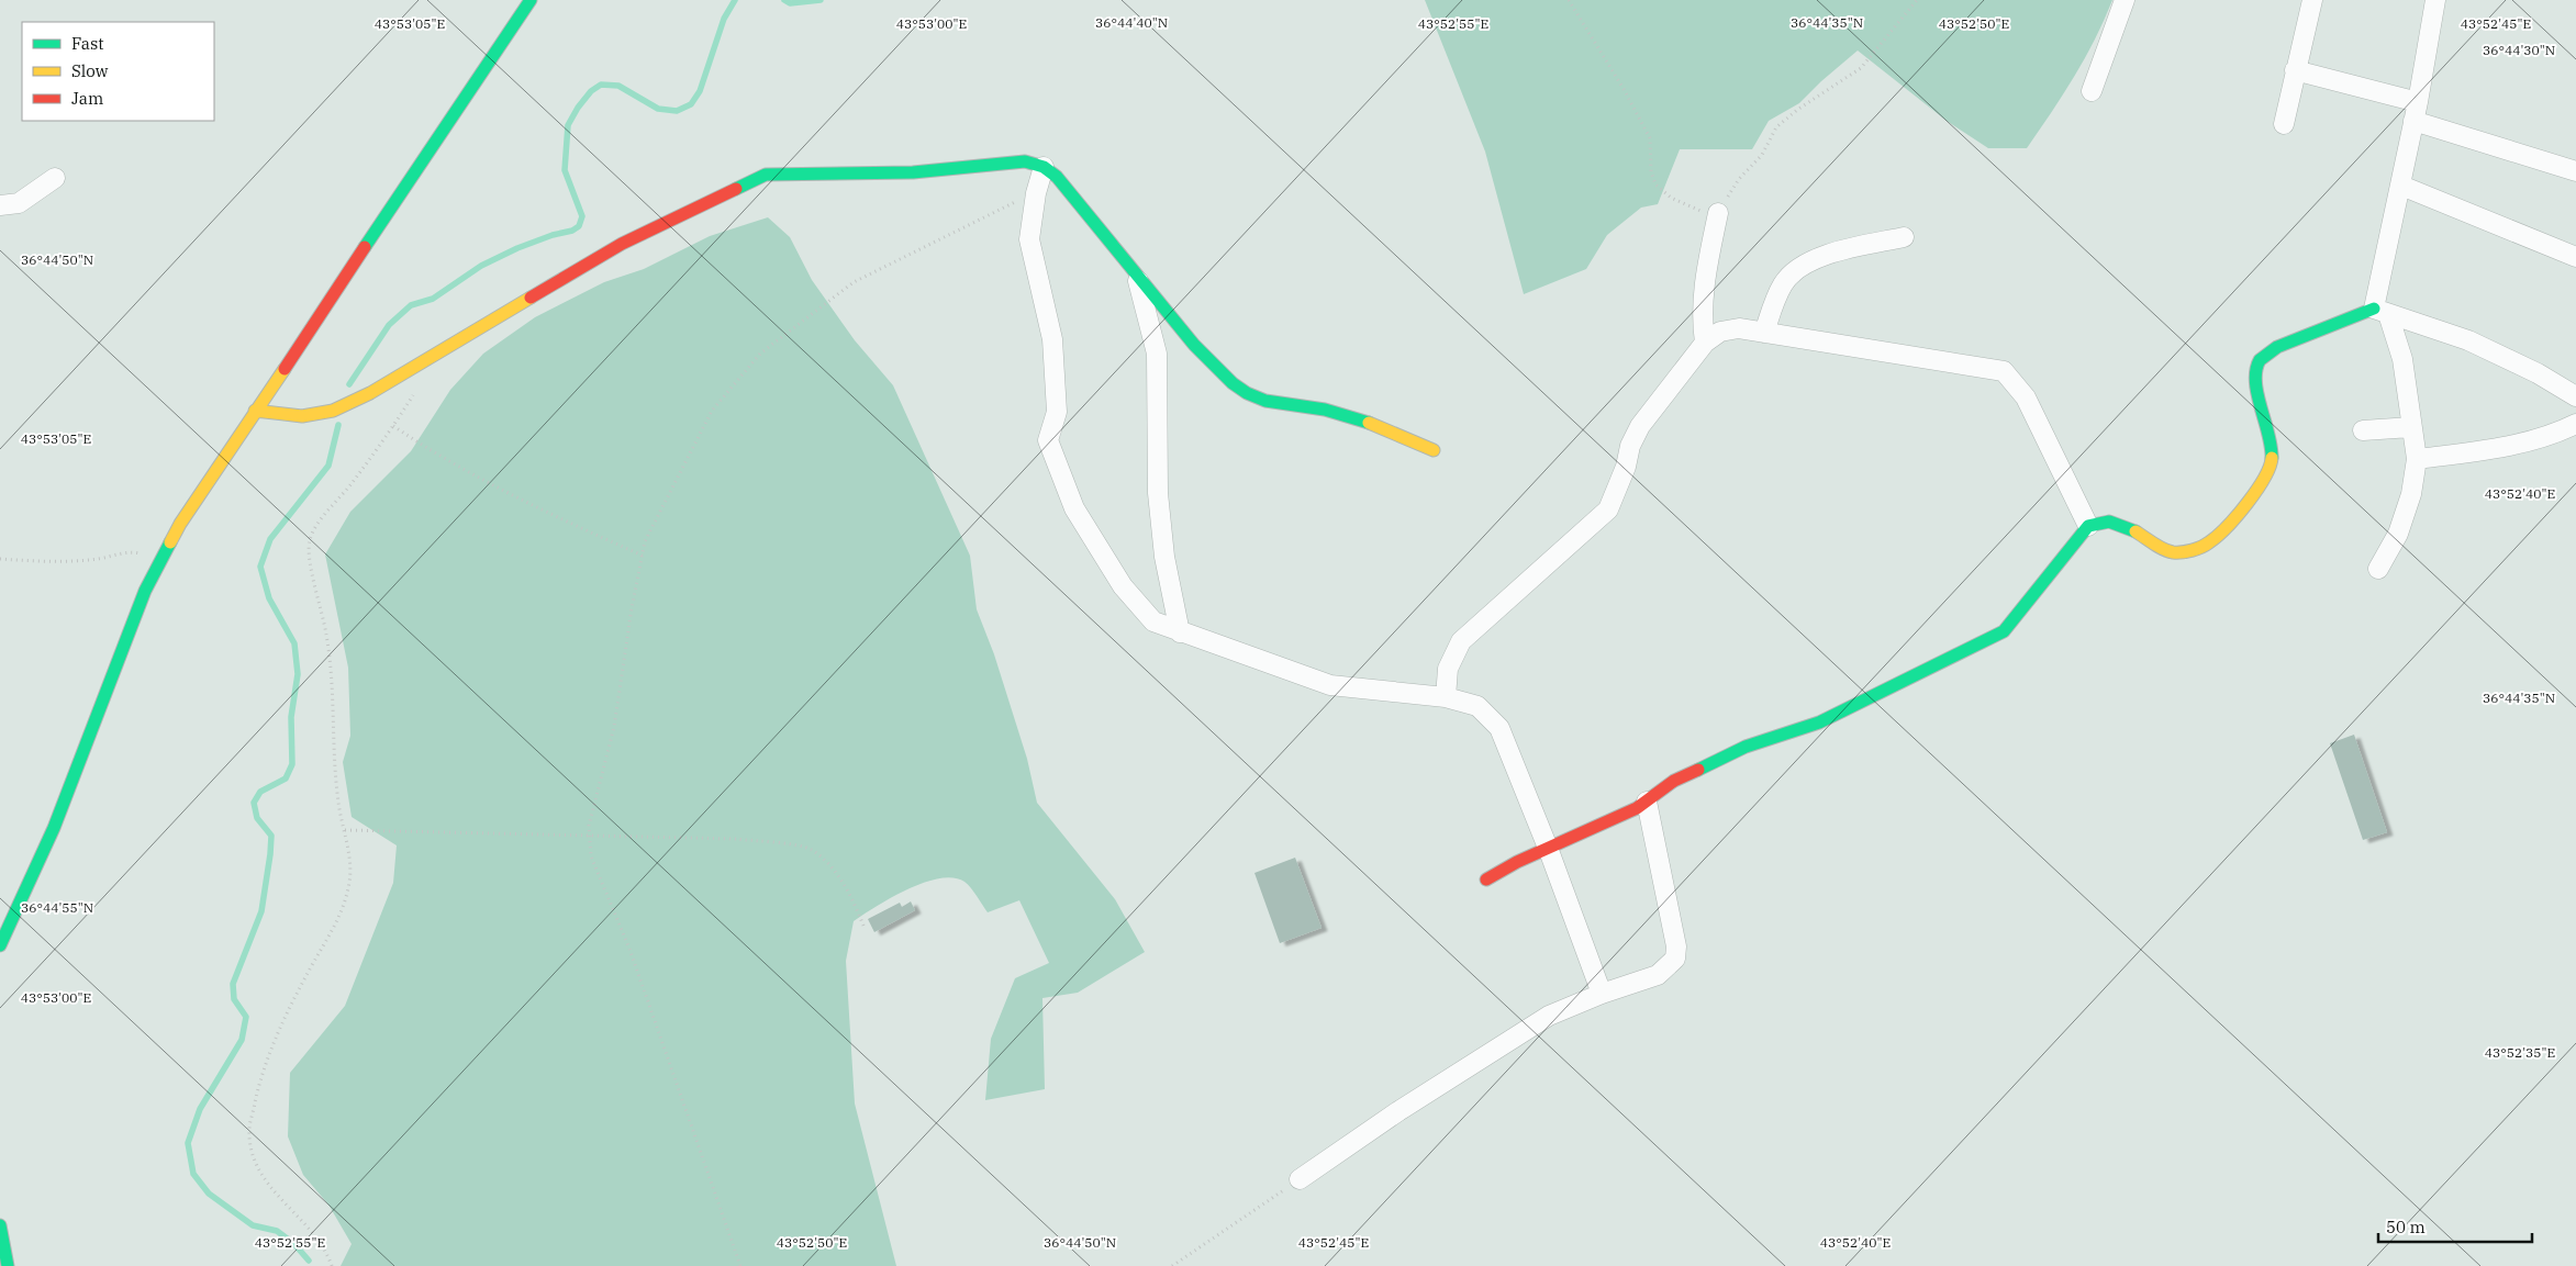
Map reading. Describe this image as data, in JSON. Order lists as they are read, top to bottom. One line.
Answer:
{"legend":["Fast","Slow","Jam"],"scale_bar":"50 m","coordinates":["36°44'40\"N","36°44'35\"N","43°52'55\"E","43°52'50\"E","43°53'05\"E","43°53'00\"E","43°52'45\"E","36°44'30\"N","36°44'50\"N","43°52'40\"E","36°44'55\"N","43°52'35\"E"]}
